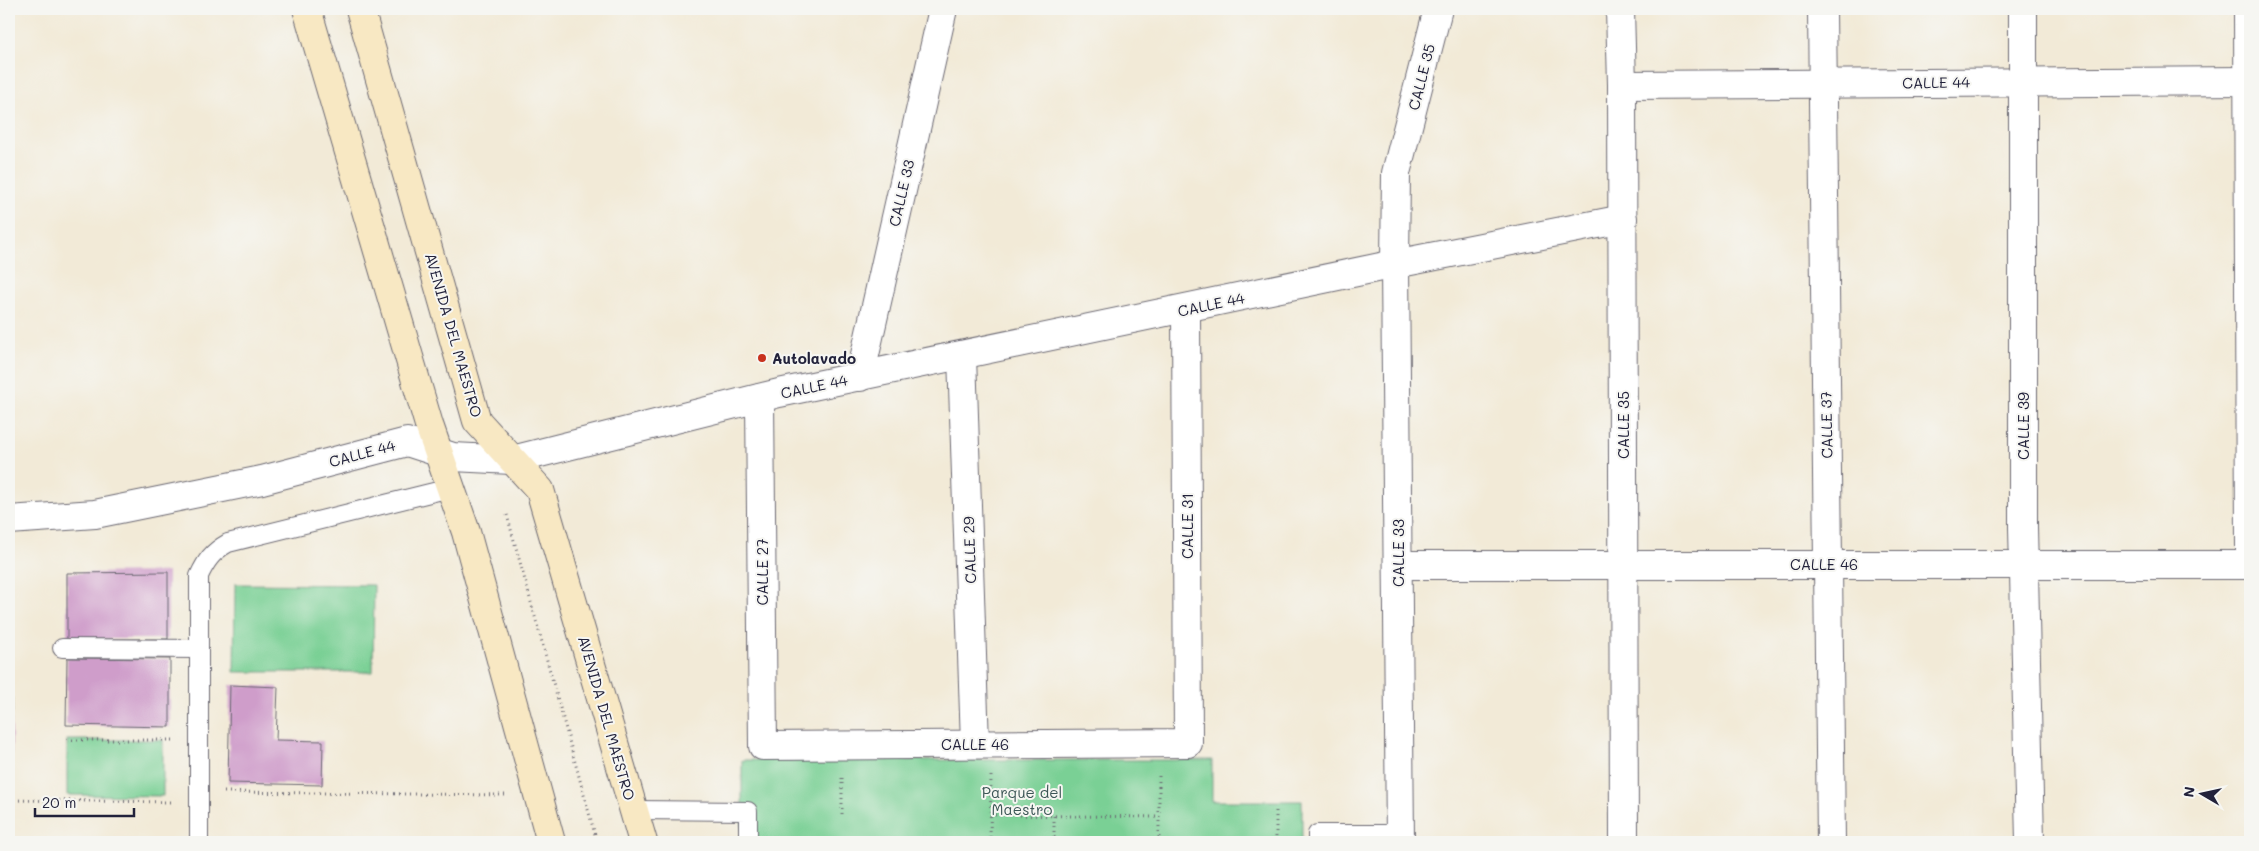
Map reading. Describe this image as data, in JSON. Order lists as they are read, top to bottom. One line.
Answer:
{"streets":{"street":["CALLE 35","CALLE 44","CALLE 33","AVENIDA DEL MAESTRO","CALLE 37","CALLE 39","CALLE 31","CALLE 29","CALLE 46","CALLE 27"]},"crossings":[["CALLE 35","CALLE 44"],["CALLE 35","CALLE 33"],["CALLE 35","CALLE 46"],["CALLE 44","CALLE 33"],["CALLE 44","AVENIDA DEL MAESTRO"],["CALLE 44","CALLE 37"],["CALLE 44","CALLE 39"],["CALLE 44","CALLE 31"],["CALLE 44","CALLE 29"],["CALLE 44","CALLE 27"],["CALLE 33","CALLE 46"],["CALLE 37","CALLE 46"],["CALLE 39","CALLE 46"],["CALLE 31","CALLE 46"],["CALLE 29","CALLE 46"],["CALLE 46","CALLE 27"]],"parks":["Parque del Maestro"],"places":["Autolavado"],"scale_bar":"20 m","north":"left"}
